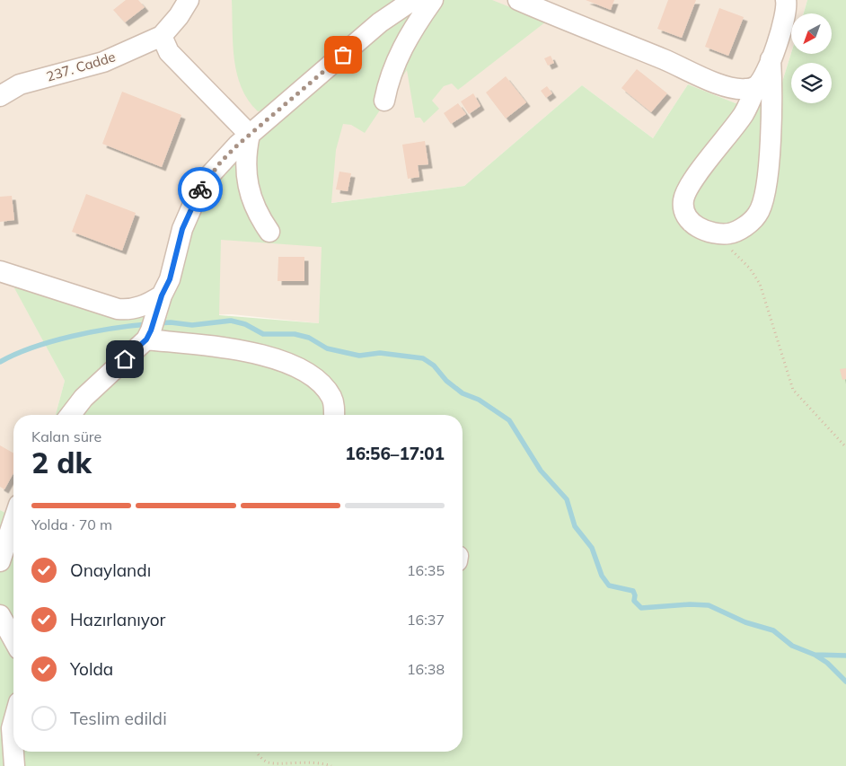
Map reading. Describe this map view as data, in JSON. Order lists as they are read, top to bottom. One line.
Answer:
{"streets":{"street":["237. Cadde"]},"north":"bottom left","page":{"heading":["2 dk","Kalan süre","16:56–17:01"],"bar":"Yolda · 70 m","list":[["Onaylandı","16:35"],["Hazırlanıyor","16:37"],["Yolda","16:38"],"Teslim edildi"]}}
